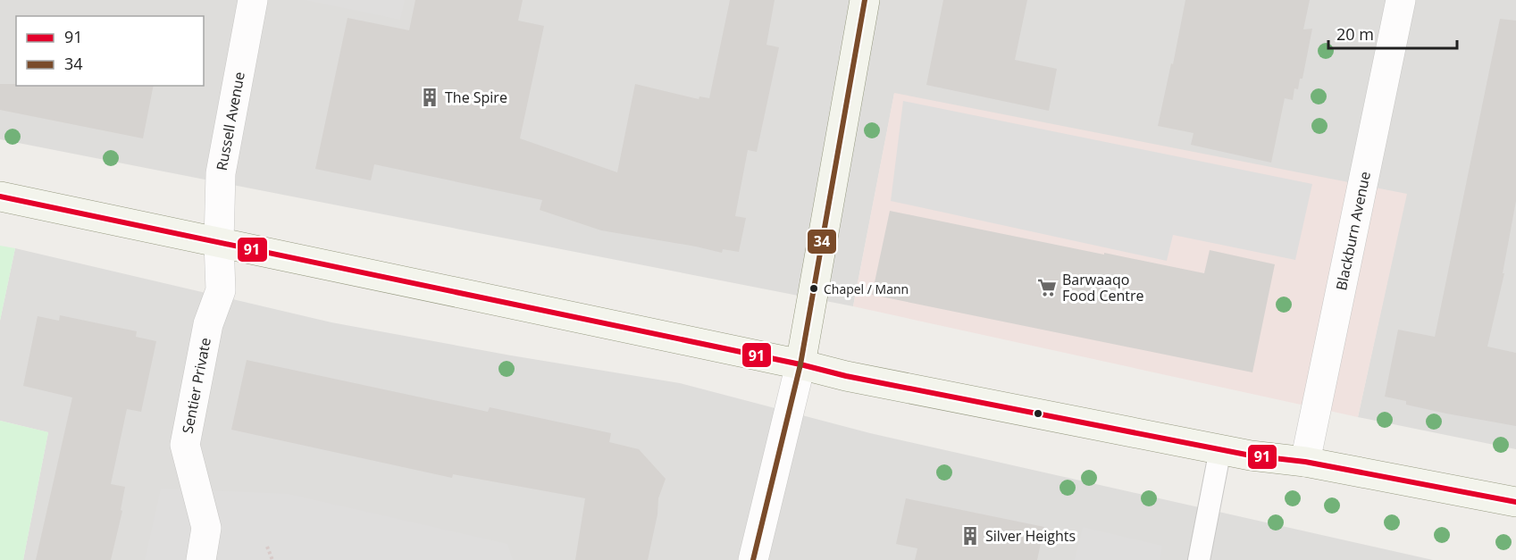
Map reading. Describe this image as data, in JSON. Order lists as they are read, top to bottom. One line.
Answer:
{"streets":{"street":["Russell Avenue","Blackburn Avenue","Sentier Private"]},"crossings":[["Russell Avenue","Sentier Private"]],"places":{"building":["The Spire","Silver Heights"],"supermarket":["Barwaaqo Food Centre"],"other":["Chapel / Mann"]},"lines":["transit line 34","transit line 91"],"legend":["91","34"],"scale_bar":"20 m"}
